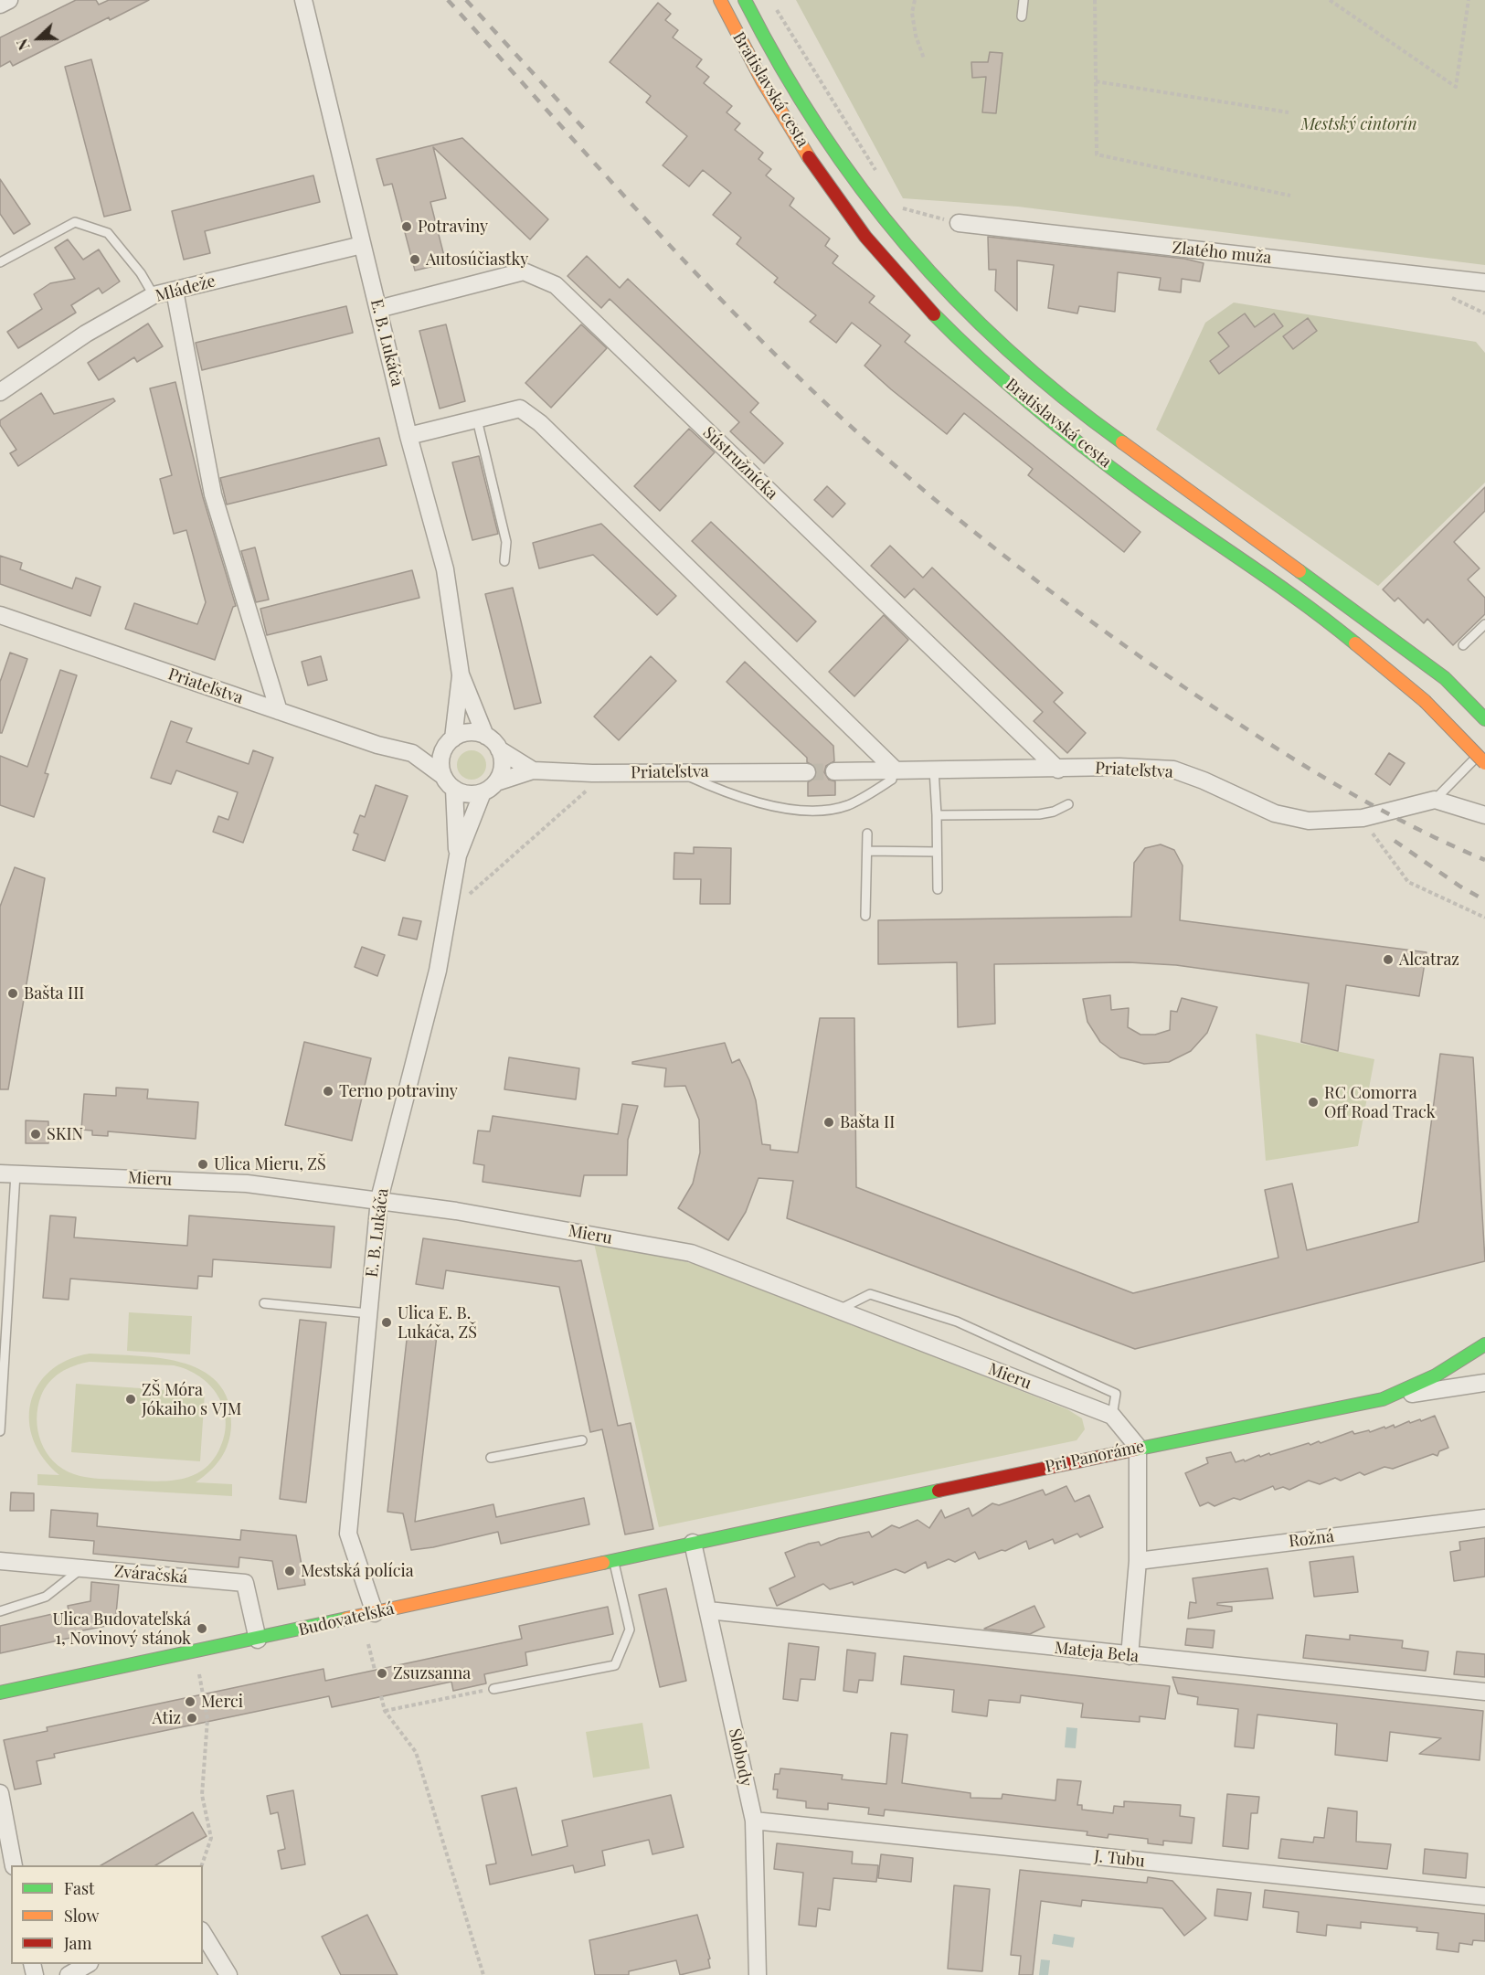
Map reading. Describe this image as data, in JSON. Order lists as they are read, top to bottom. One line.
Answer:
{"streets":{"main road":["Bratislavská cesta","Pri Panoráme","Budovateľská"],"street":["Zlatého muža","Mládeže","E. B. Lukáča","Sústružnícka","Priateľstva","Mieru","Rožná","Zváračská","Mateja Bela","Slobody","J. Tubu"]},"crossings":[["Mládeže","E. B. Lukáča"],["E. B. Lukáča","Sústružnícka"],["E. B. Lukáča","Priateľstva"],["E. B. Lukáča","Mieru"],["E. B. Lukáča","Budovateľská"],["Sústružnícka","Priateľstva"],["Mieru","Pri Panoráme"],["Pri Panoráme","Budovateľská"],["Pri Panoráme","Slobody"],["Zváračská","Budovateľská"],["Budovateľská","Slobody"],["Mateja Bela","Slobody"],["Slobody","J. Tubu"]],"parks":["Mestský cintorín"],"places":["Potraviny","Autosúčiastky","Alcatraz","Bašta III","Terno potraviny","RC Comorra Off Road Track","Bašta II","SKIN","Ulica Mieru, ZŠ","Ulica E. B. Lukáča, ZŠ","ZŠ Móra Jókaiho s VJM","Mestská polícia","Ulica Budovateľská 1, Novinový stánok","Zsuzsanna","Merci","Atiz"],"legend":["Fast","Slow","Jam"],"north":"left"}
